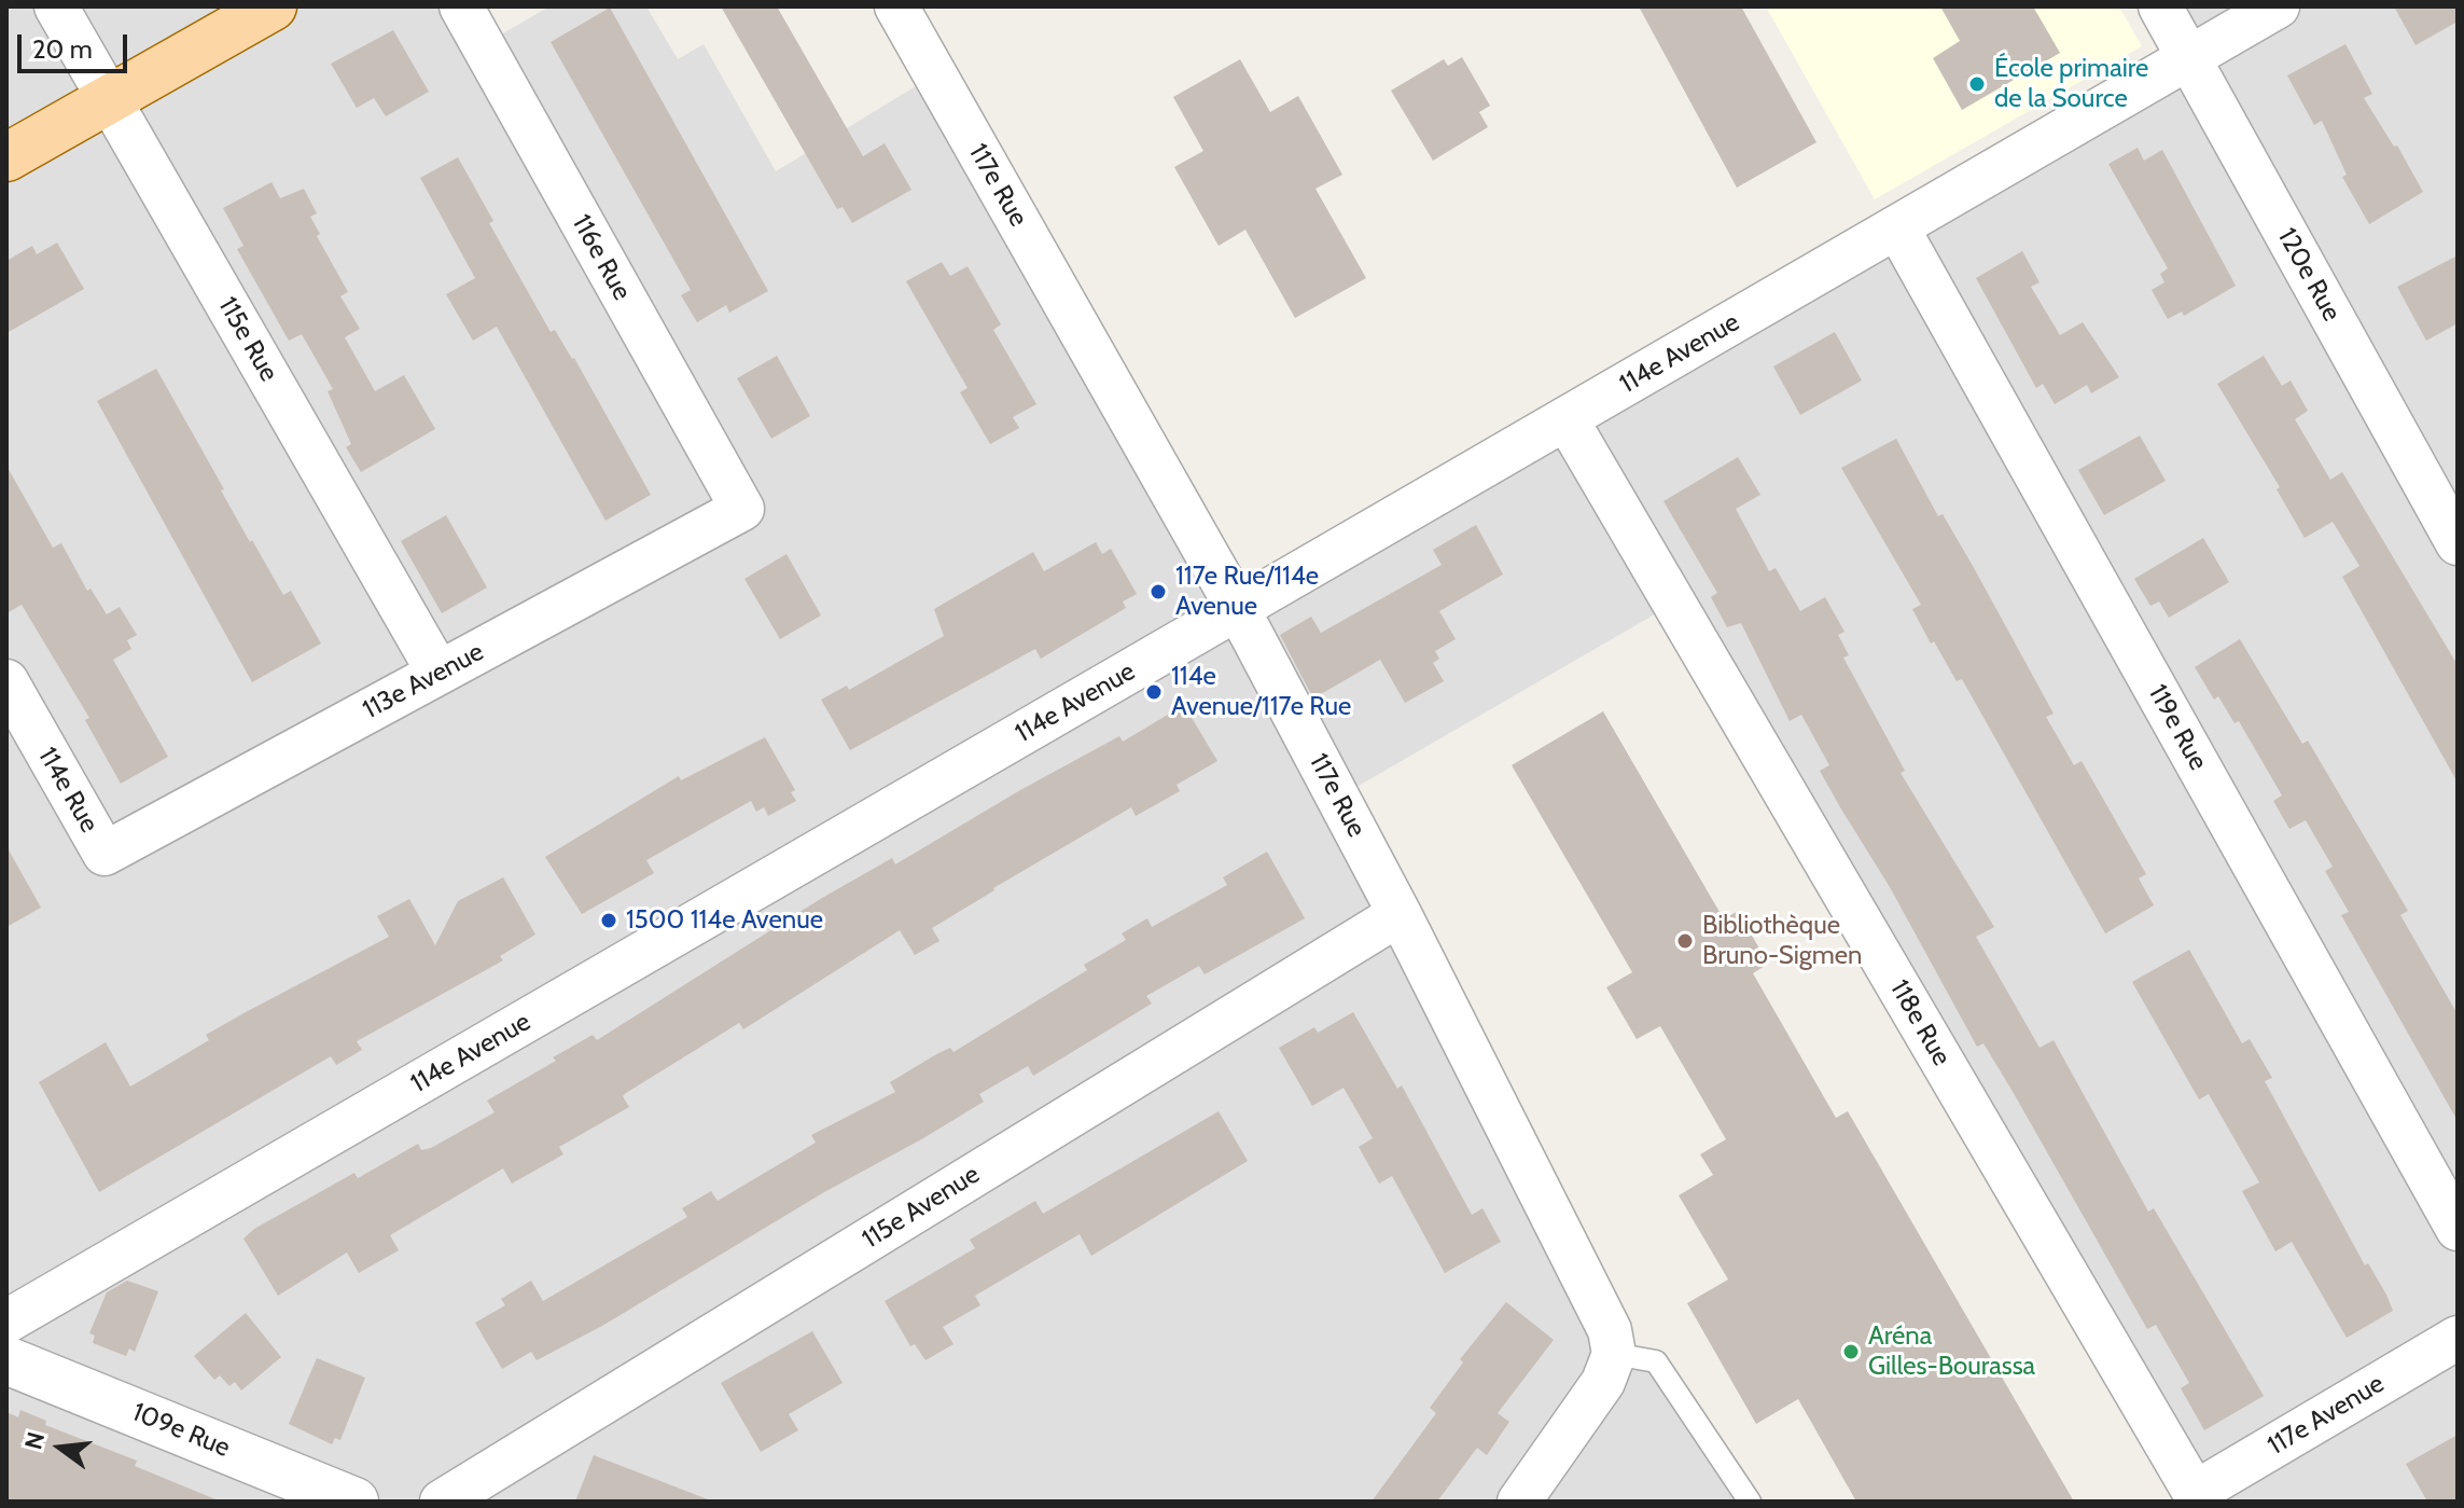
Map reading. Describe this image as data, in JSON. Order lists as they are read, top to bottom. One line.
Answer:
{"streets":{"street":["117e Rue","116e Rue","120e Rue","115e Rue","114e Avenue","113e Avenue","119e Rue","114e Rue","118e Rue","115e Avenue","117e Avenue","109e Rue"]},"crossings":[["117e Rue","114e Avenue"],["117e Rue","115e Avenue"],["116e Rue","113e Avenue"],["120e Rue","114e Avenue"],["115e Rue","113e Avenue"],["114e Avenue","119e Rue"],["114e Avenue","118e Rue"],["113e Avenue","114e Rue"],["118e Rue","117e Avenue"]],"places":["École primaire de la Source","117e Rue/114e Avenue","114e Avenue/117e Rue","1500 114e Avenue","Bibliothèque Bruno-Sigmen","Aréna Gilles-Bourassa"],"scale_bar":"20 m","north":"left"}
